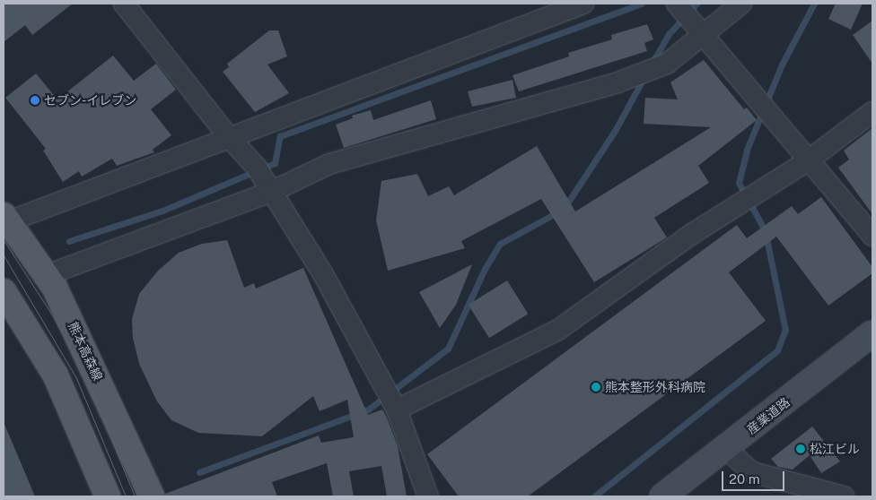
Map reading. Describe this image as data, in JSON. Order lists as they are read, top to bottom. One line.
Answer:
{"streets":{"main road":["熊本高森線"],"street":["産業道路"]},"places":["セブン-イレブン","熊本整形外科病院","松江ビル"],"scale_bar":"20 m"}
